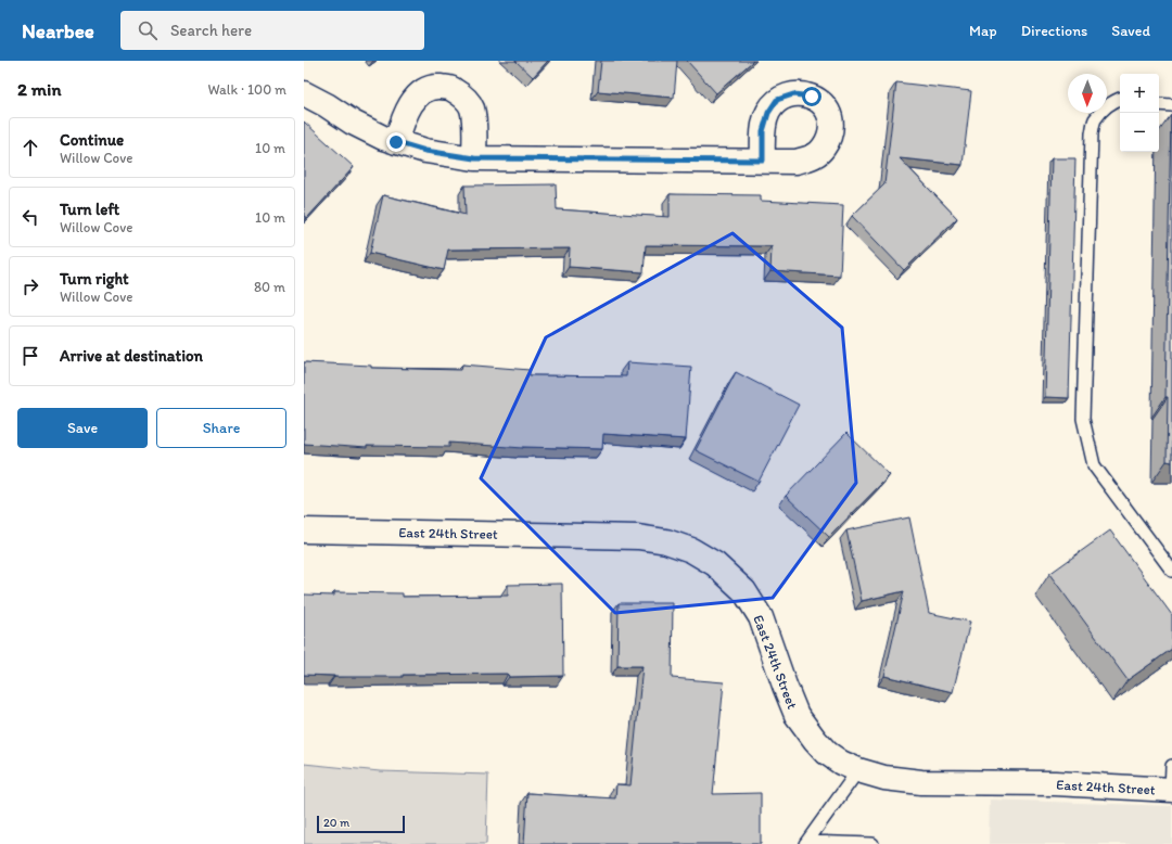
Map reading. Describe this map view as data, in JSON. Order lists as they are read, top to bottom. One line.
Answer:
{"streets":{"street":["East 24th Street"]},"scale_bar":"20 m","north":"bottom","page":{"header":"Nearbee","search":"Search here","nav":["Map","Directions","Saved"],"heading":["2 min","Walk · 100 m"],"map_buttons":["+","−"],"list":[["Continue","Willow Cove","10 m"],["Turn left","Willow Cove","10 m"],["Turn right","Willow Cove","80 m"],"Arrive at destination"],"buttons":["Save","Share"],"scale":"20 m"}}
